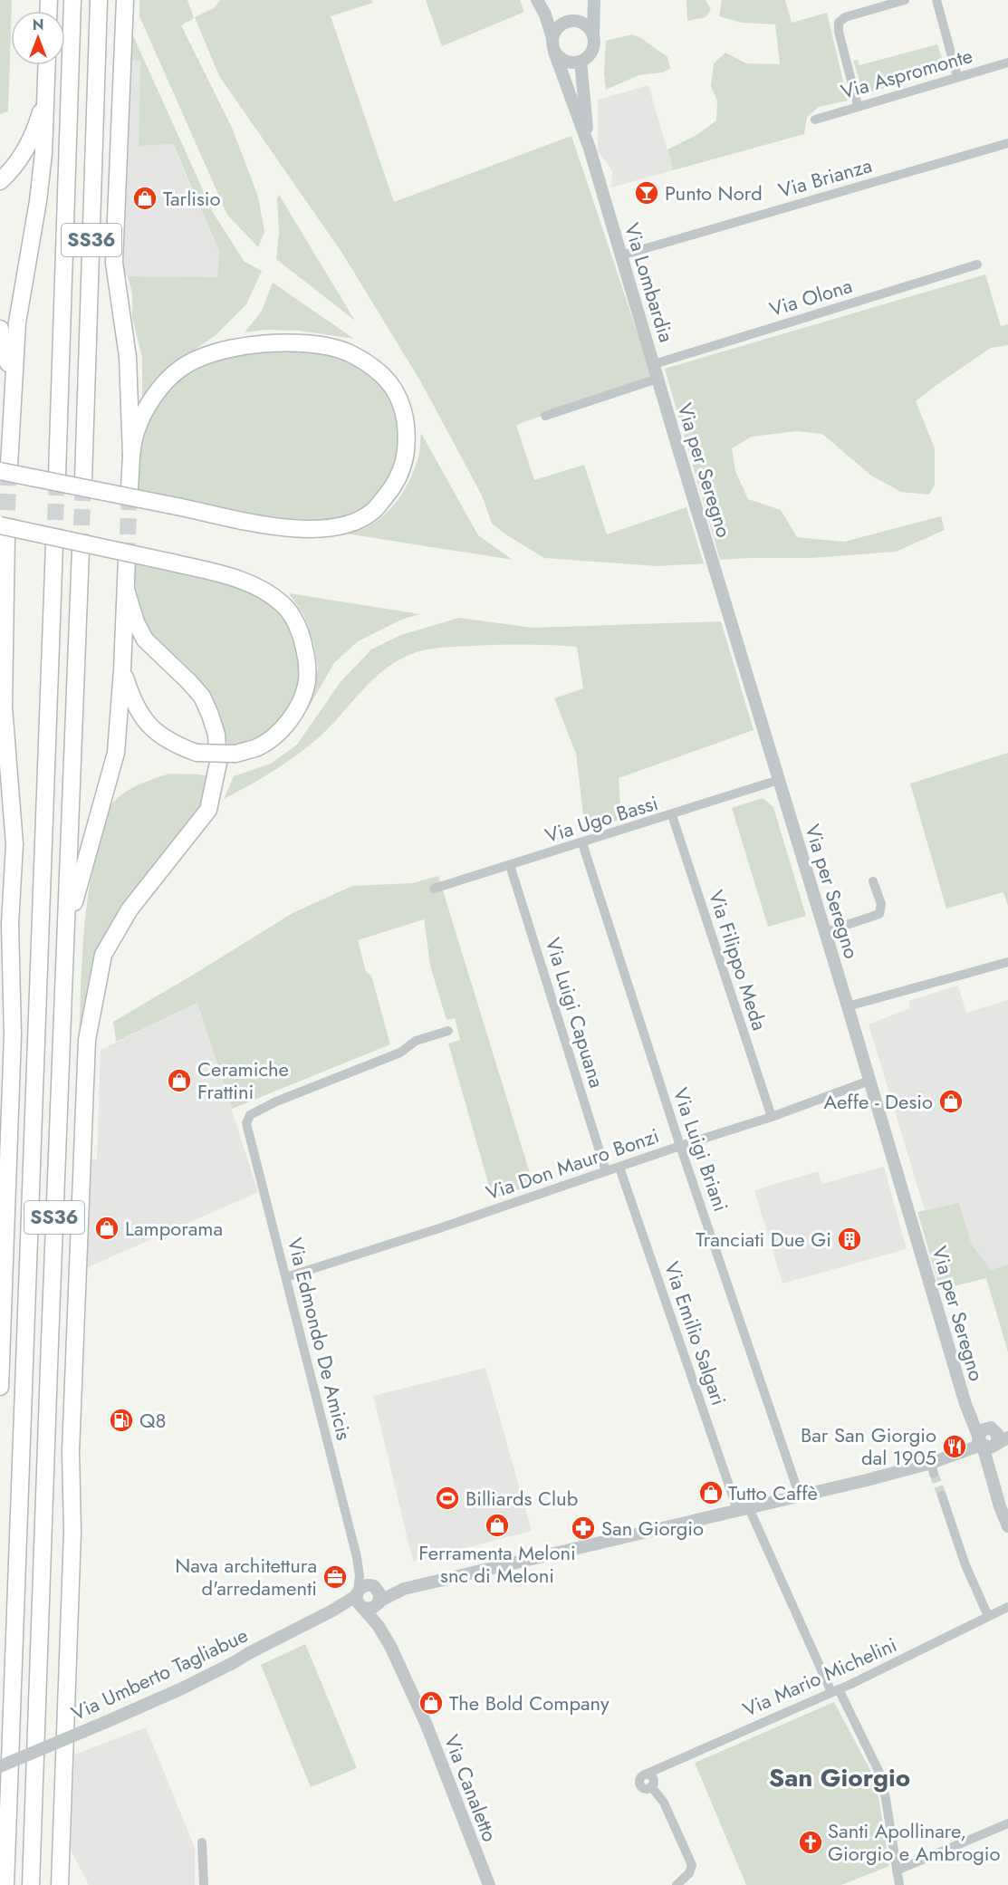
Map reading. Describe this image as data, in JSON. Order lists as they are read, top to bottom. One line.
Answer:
{"streets":{"highway":["SS36"],"street":["Via Aspromonte","Via Brianza","Via Lombardia","Via Olona","Via per Seregno","Via Ugo Bassi","Via Filippo Meda","Via Luigi Capuana","Via Luigi Briani","Via Don Mauro Bonzi","Via Emilio Salgari","Via Edmondo De Amicis","Via Umberto Tagliabue","Via Mario Michelini","Via Canaletto"]},"crossings":[["Via Brianza","Via Lombardia"],["Via Lombardia","Via Olona"],["Via Lombardia","Via per Seregno"],["Via Olona","Via per Seregno"],["Via per Seregno","Via Ugo Bassi"],["Via per Seregno","Via Don Mauro Bonzi"],["Via Ugo Bassi","Via Filippo Meda"],["Via Ugo Bassi","Via Luigi Capuana"],["Via Ugo Bassi","Via Luigi Briani"],["Via Filippo Meda","Via Don Mauro Bonzi"],["Via Luigi Capuana","Via Don Mauro Bonzi"],["Via Luigi Briani","Via Don Mauro Bonzi"],["Via Don Mauro Bonzi","Via Emilio Salgari"],["Via Don Mauro Bonzi","Via Edmondo De Amicis"],["Via Emilio Salgari","Via Mario Michelini"],["Via Edmondo De Amicis","Via Umberto Tagliabue"],["Via Edmondo De Amicis","Via Canaletto"],["Via Umberto Tagliabue","Via Canaletto"]],"districts":["San Giorgio"],"places":{"bar":["Punto Nord"],"shop":["Tarlisio","Ceramiche Frattini","Aeffe - Desio","Lamporama","Tutto Caffè","Ferramenta Meloni snc di Meloni","The Bold Company"],"building":["Tranciati Due Gi"],"fuel station":["Q8"],"restaurant":["Bar San Giorgio dal 1905"],"sports":["Billiards Club"],"pharmacy":["San Giorgio"],"office":["Nava architettura d'arredamenti"],"church":["Santi Apollinare, Giorgio e Ambrogio"]},"north":"top"}
